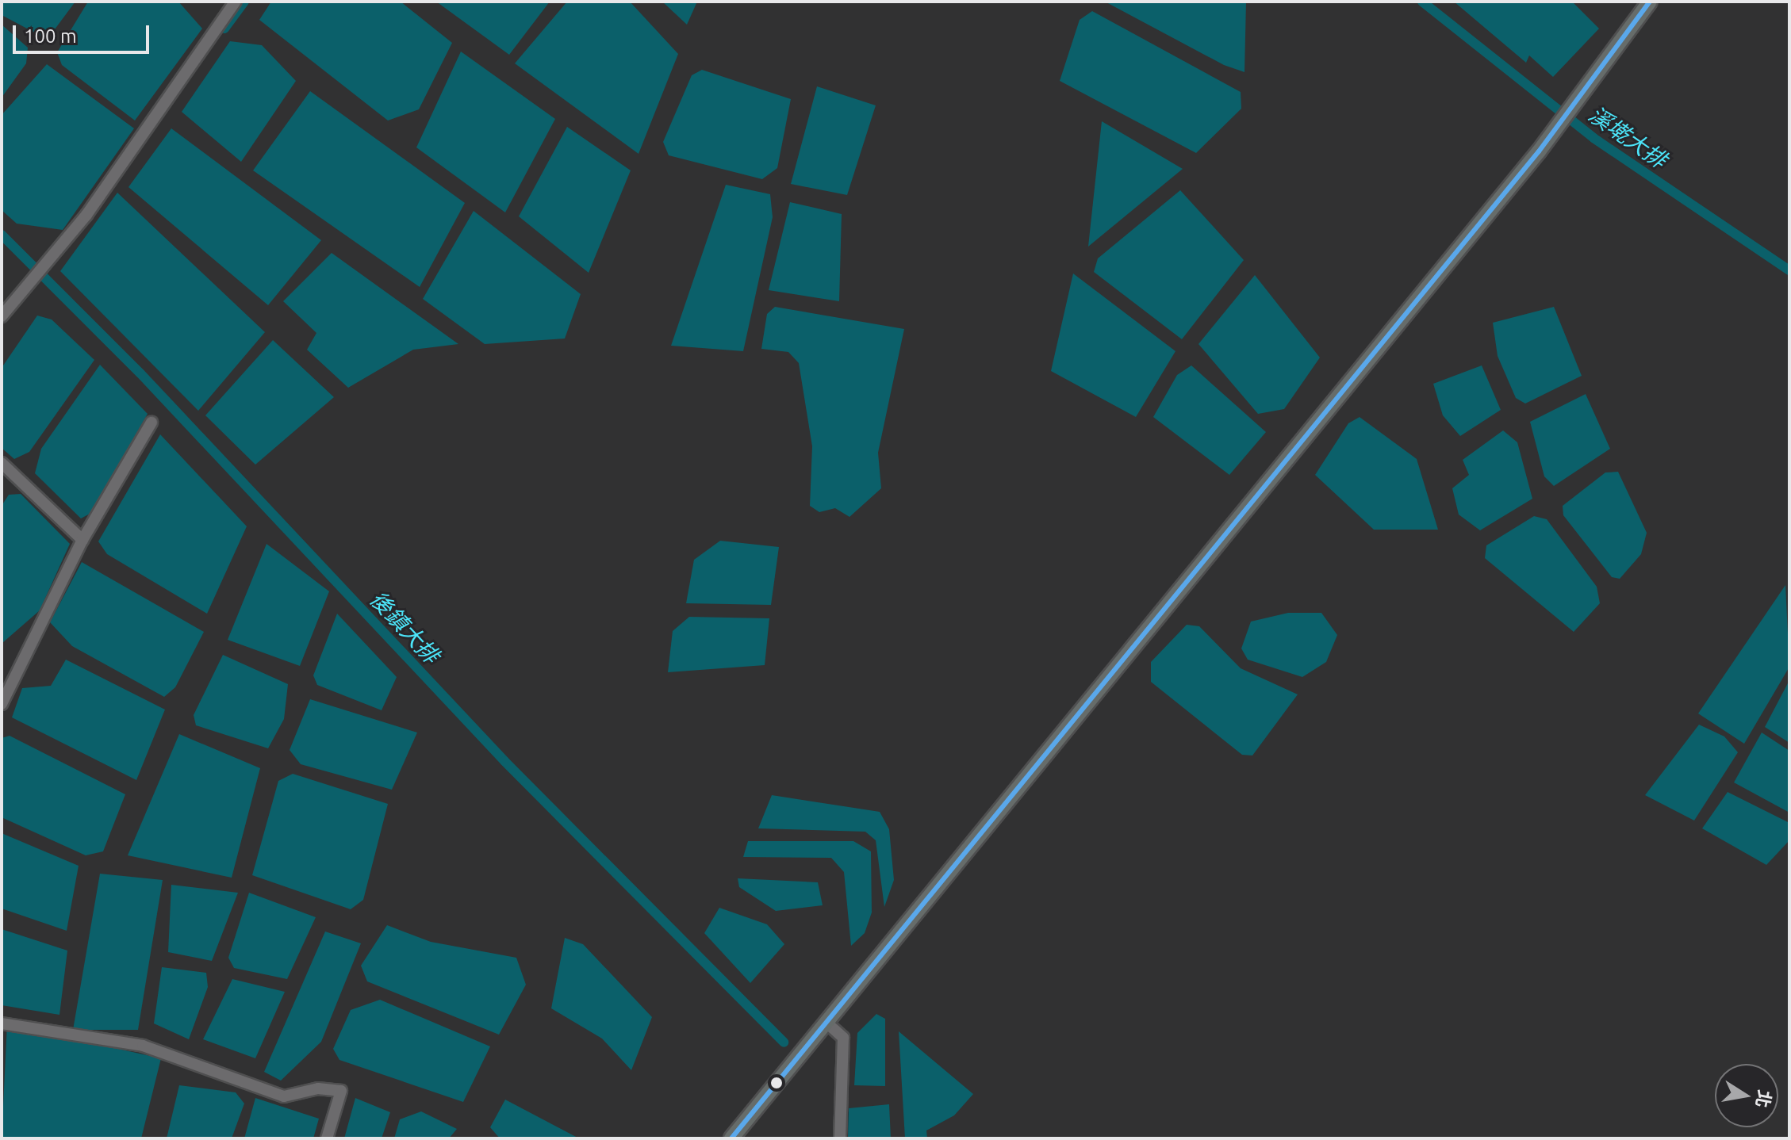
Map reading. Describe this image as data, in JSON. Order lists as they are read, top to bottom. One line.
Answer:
{"water":["溪墘大排","後鎮大排"],"scale_bar":"100 m","north":"right"}
